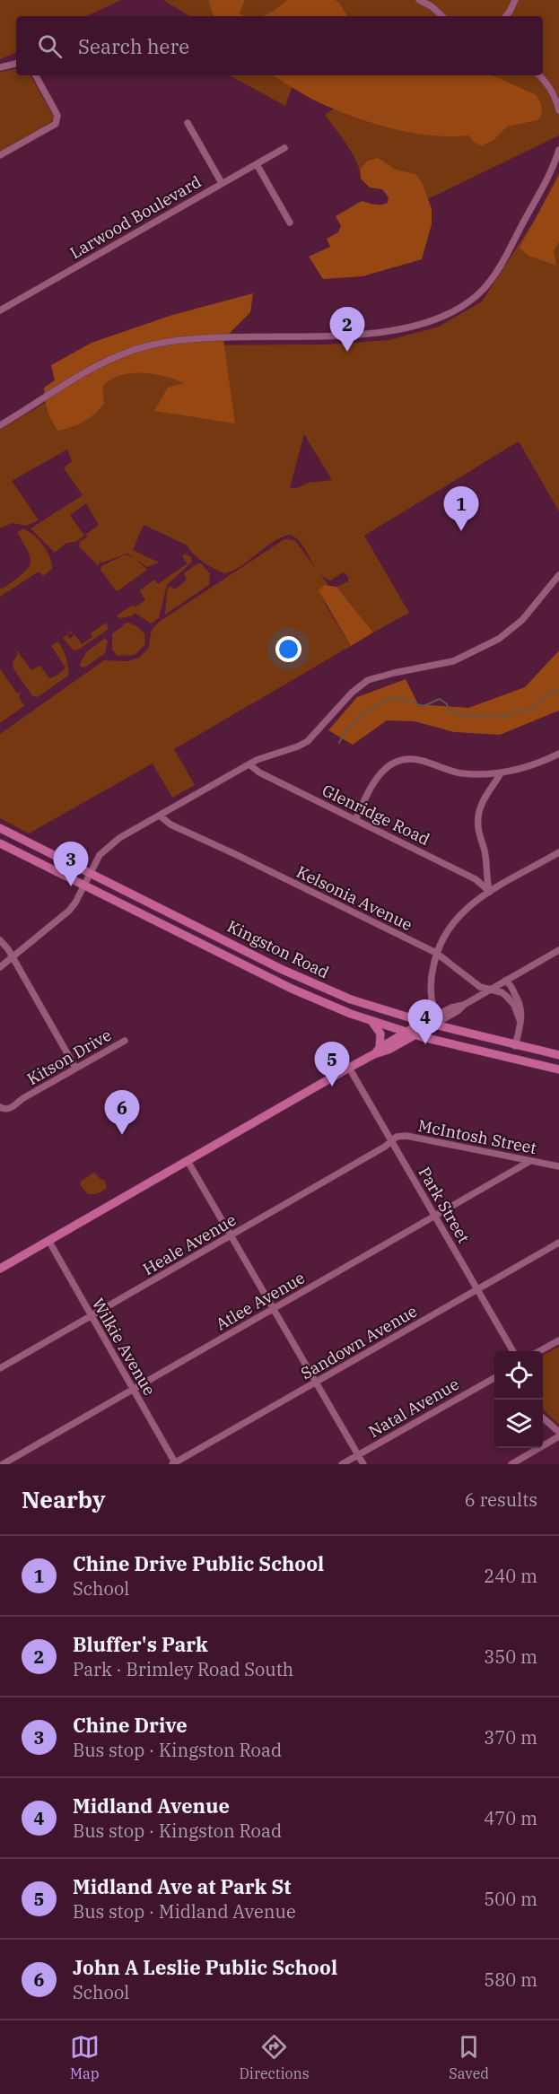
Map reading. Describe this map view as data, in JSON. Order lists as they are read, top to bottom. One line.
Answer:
{"streets":{"main road":["Kingston Road"],"street":["Larwood Boulevard","Glenridge Road","Kelsonia Avenue","Kitson Drive","McIntosh Street","Park Street","Heale Avenue","Atlee Avenue","Sandown Avenue","Wilkie Avenue","Natal Avenue"]},"crossings":[["McIntosh Street","Park Street"],["McIntosh Street","Heale Avenue"],["McIntosh Street","Atlee Avenue"],["Park Street","Heale Avenue"],["Park Street","Atlee Avenue"],["Park Street","Sandown Avenue"],["Heale Avenue","Wilkie Avenue"],["Atlee Avenue","Wilkie Avenue"],["Sandown Avenue","Wilkie Avenue"]],"page":{"search":"Search here","pins":["2","1","3","4","5","6"],"heading":["Nearby","6 results"],"list":[{"mark":"1","name":"Chine Drive Public School","note":"School","value":"240 m"},{"mark":"2","name":"Bluffer's Park","note":"Park · Brimley Road South","value":"350 m"},{"mark":"3","name":"Chine Drive","note":"Bus stop · Kingston Road","value":"370 m"},{"mark":"4","name":"Midland Avenue","note":"Bus stop · Kingston Road","value":"470 m"},{"mark":"5","name":"Midland Ave at Park St","note":"Bus stop · Midland Avenue","value":"500 m"},{"mark":"6","name":"John A Leslie Public School","note":"School","value":"580 m"}],"nav":["Map","Directions","Saved"]}}
